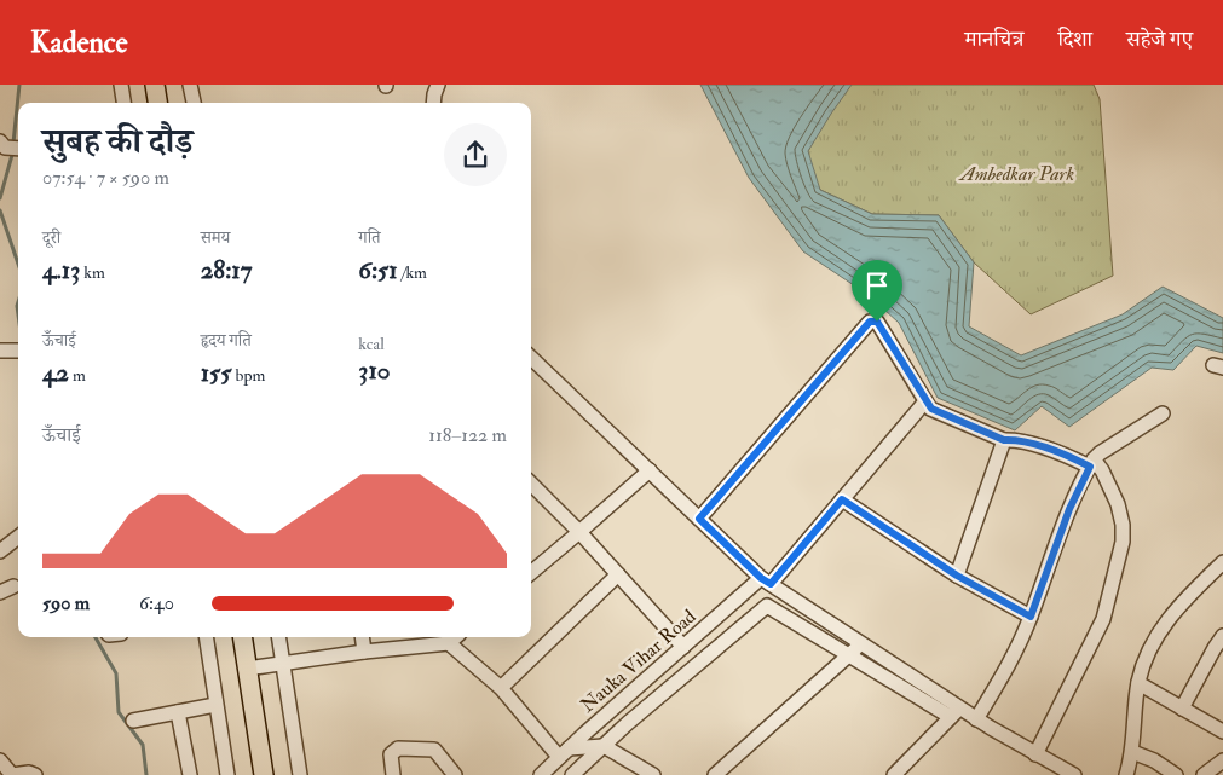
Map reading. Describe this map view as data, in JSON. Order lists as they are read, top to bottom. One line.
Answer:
{"streets":{"street":["Nauka Vihar Road"]},"parks":["Ambedkar Park"],"page":{"header":"Kadence","nav":["मानचित्र","दिशा","सहेजे गए"],"heading":["सुबह की दौड़","07:54 · 7 × 590 m"],"stats":[["दूरी","4.13 km"],["समय","28:17"],["गति","6:51 /km"],["ऊँचाई","42 m"],["हृदय गति","155 bpm"],["kcal","310"]],"chart":["ऊँचाई","118–122 m"],"list":[{"name":"590 m","note":"6:40"}]}}
